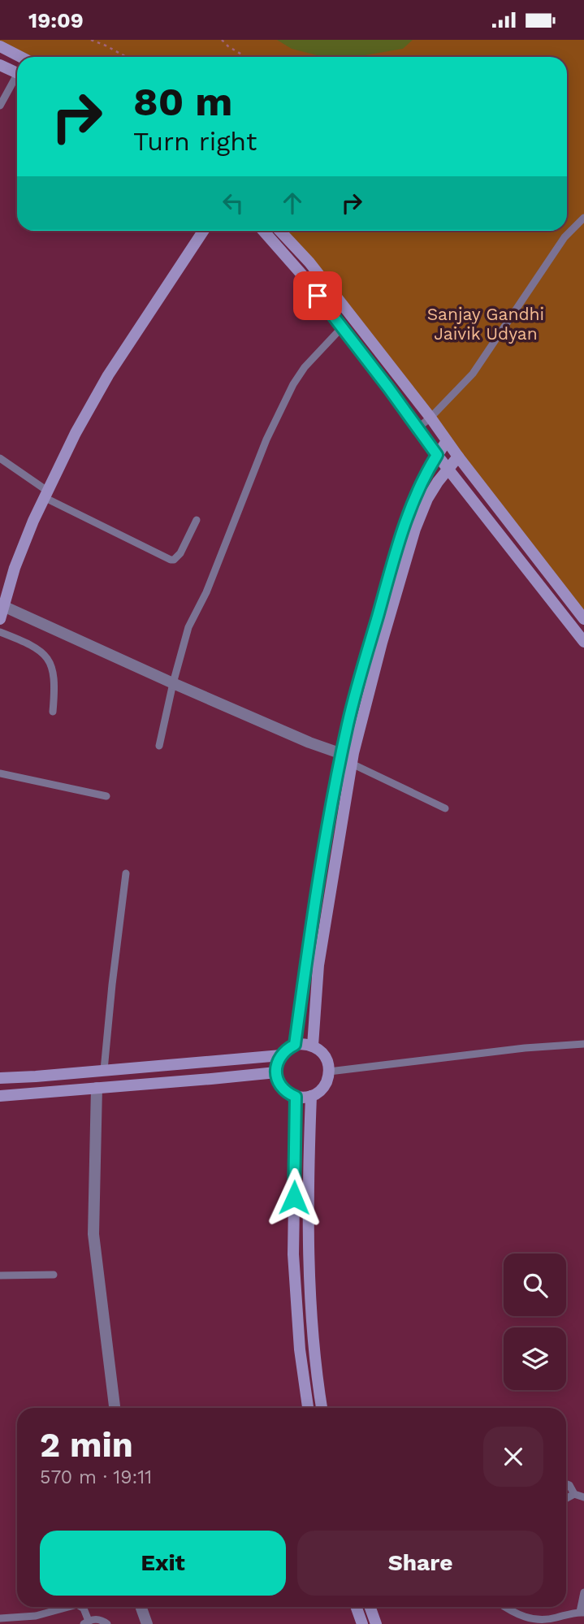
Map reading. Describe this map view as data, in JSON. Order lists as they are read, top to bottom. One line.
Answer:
{"parks":["Sanjay Gandhi Jaivik Udyan"],"page":{"status":"19:09","turn":["80 m","Turn right"],"heading":["2 min","570 m · 19:11"],"buttons":["Exit","Share"]}}
